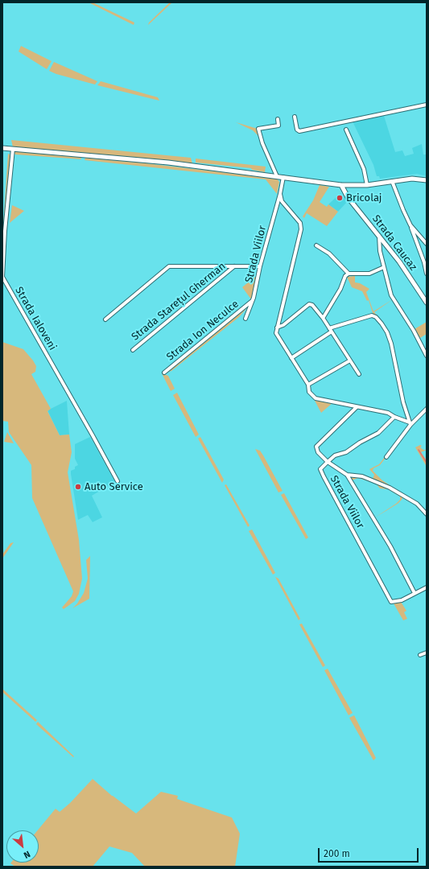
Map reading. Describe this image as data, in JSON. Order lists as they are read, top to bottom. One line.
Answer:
{"streets":{"street":["Strada Caucaz","Strada Viilor","Strada Starețul Gherman","Strada Ialoveni","Strada Ion Neculce"]},"crossings":[["Strada Viilor","Strada Ion Neculce"]],"places":["Bricolaj","Auto Service"],"scale_bar":"200 m","north":"bottom right"}
